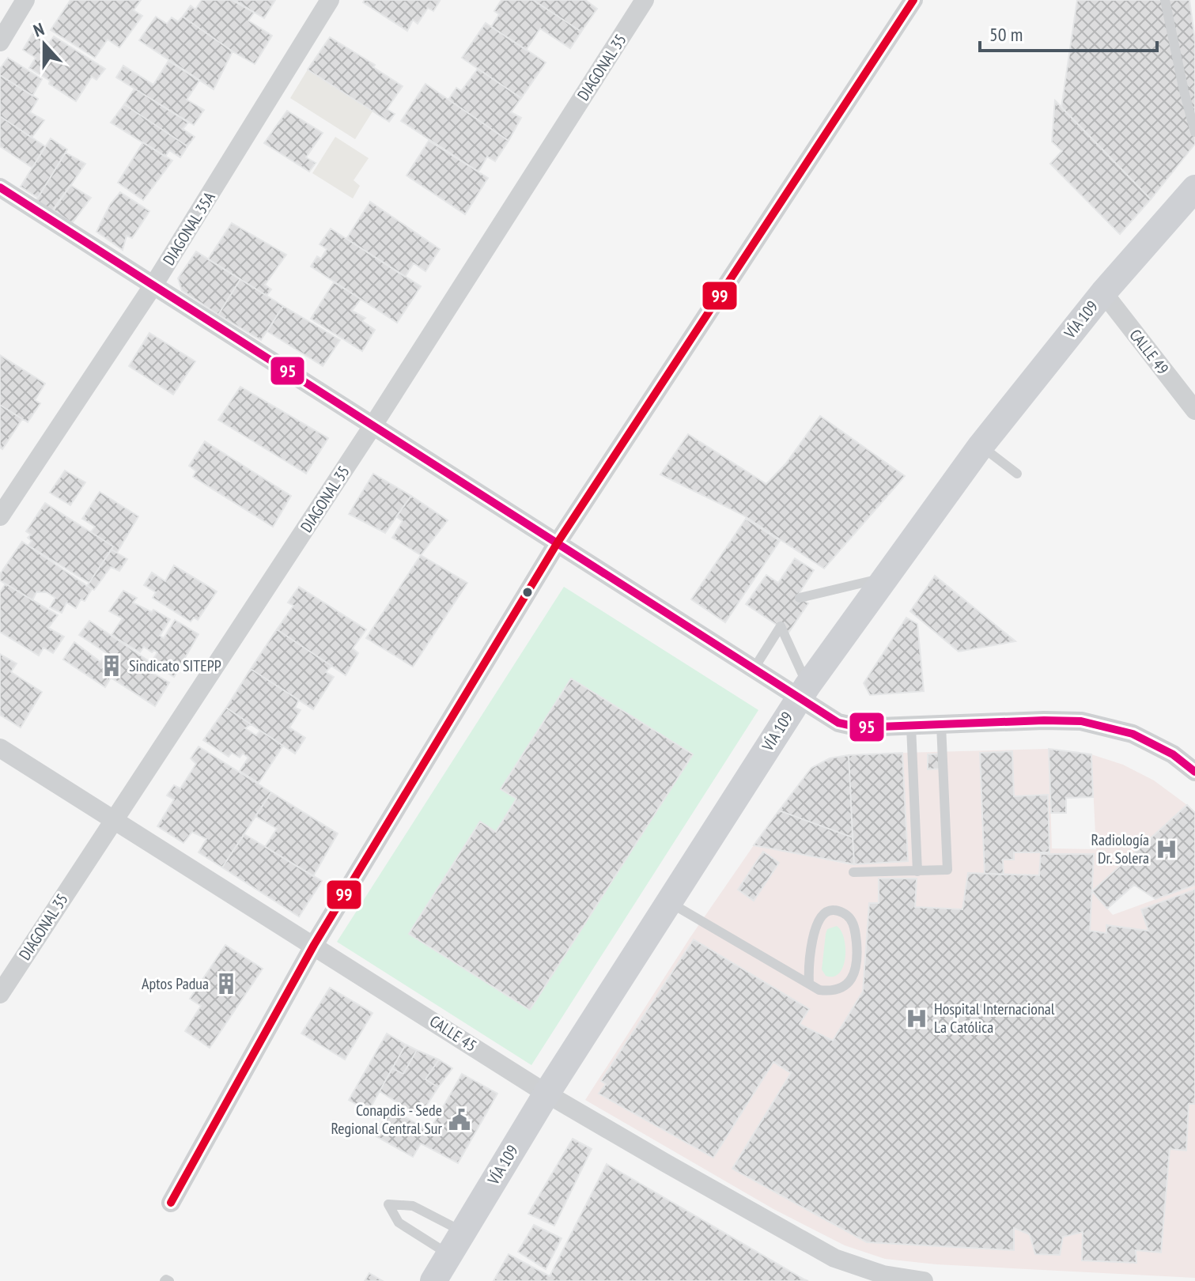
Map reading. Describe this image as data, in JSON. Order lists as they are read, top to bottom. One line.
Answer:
{"streets":{"main road":["VÍA 109"],"street":["DIAGONAL 35","DIAGONAL 35A","CALLE 49","CALLE 45"]},"crossings":[["DIAGONAL 35","CALLE 45"],["VÍA 109","CALLE 49"],["VÍA 109","CALLE 45"]],"places":{"building":["Sindicato SITEPP","Aptos Padua"],"hospital":["Radiología Dr. Solera","Hospital Internacional La Católica"],"public building":["Conapdis - Sede Regional Central Sur"]},"lines":["transit line 99","transit line 95"],"scale_bar":"50 m","north":"top"}
